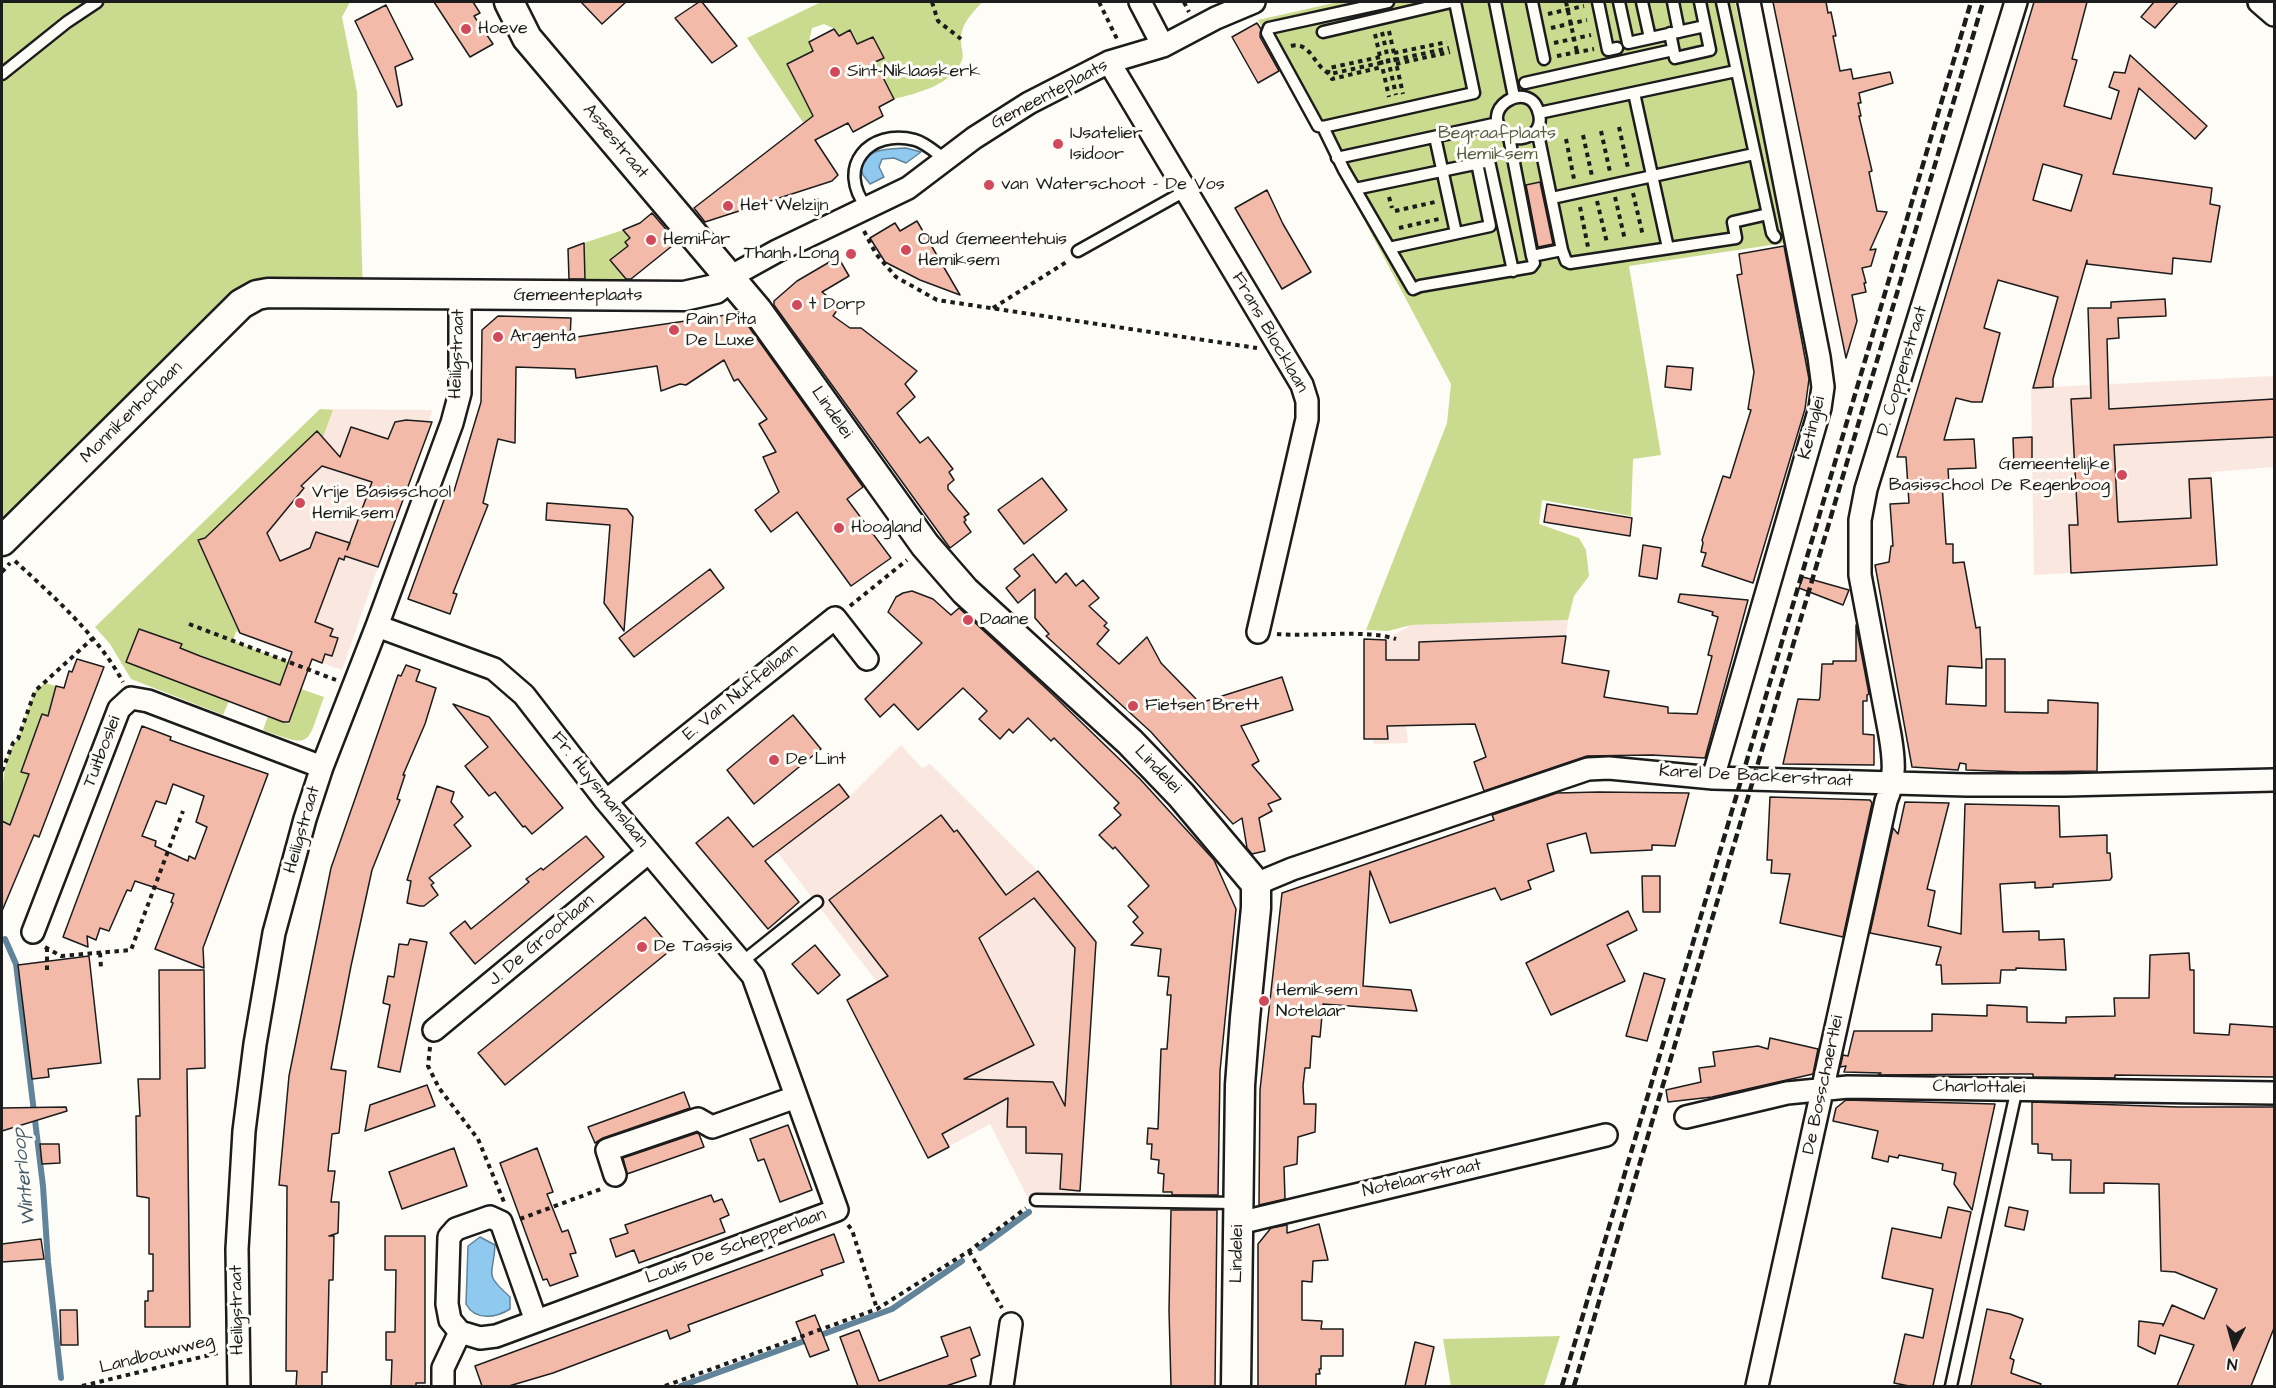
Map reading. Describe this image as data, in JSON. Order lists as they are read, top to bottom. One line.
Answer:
{"streets":{"street":["Gemeenteplaats","Assestraat","Frans Blocklaan","Heiligstraat","D. Coppenstraat","Monnikenhoflaan","Lindelei","Ketinglei","E. Van Nuffellaan","Tuitboslei","Karel De Backerstraat","Fr. Huysmanslaan","J. De Grooflaan","De Bosschaertlei","Charlottalei","Notelaarstraat","Louis De Schepperlaan"],"path":["Landbouwweg"]},"crossings":[["Gemeenteplaats","Assestraat"],["Gemeenteplaats","Frans Blocklaan"],["Gemeenteplaats","Heiligstraat"],["Gemeenteplaats","Monnikenhoflaan"],["Gemeenteplaats","Lindelei"],["Assestraat","Lindelei"],["Heiligstraat","Tuitboslei"],["Heiligstraat","Fr. Huysmanslaan"],["Heiligstraat","Landbouwweg"],["D. Coppenstraat","Karel De Backerstraat"],["D. Coppenstraat","De Bosschaertlei"],["Lindelei","Karel De Backerstraat"],["Lindelei","Notelaarstraat"],["Ketinglei","Karel De Backerstraat"],["E. Van Nuffellaan","Fr. Huysmanslaan"],["Karel De Backerstraat","De Bosschaertlei"],["Fr. Huysmanslaan","J. De Grooflaan"],["Fr. Huysmanslaan","Louis De Schepperlaan"],["De Bosschaertlei","Charlottalei"]],"water":["Winterloop"],"parks":["Begraafplaats Hemiksem"],"places":["Hoeve","Sint-Niklaaskerk","IJsatelier Isidoor","van Waterschoot - De Vos","Het Welzijn","Hemifar","Oud Gemeentehuis Hemiksem","Thanh Long","t Dorp","Pain Pita De Luxe","Argenta","Gemeentelijke Basisschool De Regenboog","Vrije Basisschool Hemiksem","Hoogland","Daane","Fietsen Brett","De Lint","De Tassis","Hemiksem Notelaar"],"north":"bottom"}
